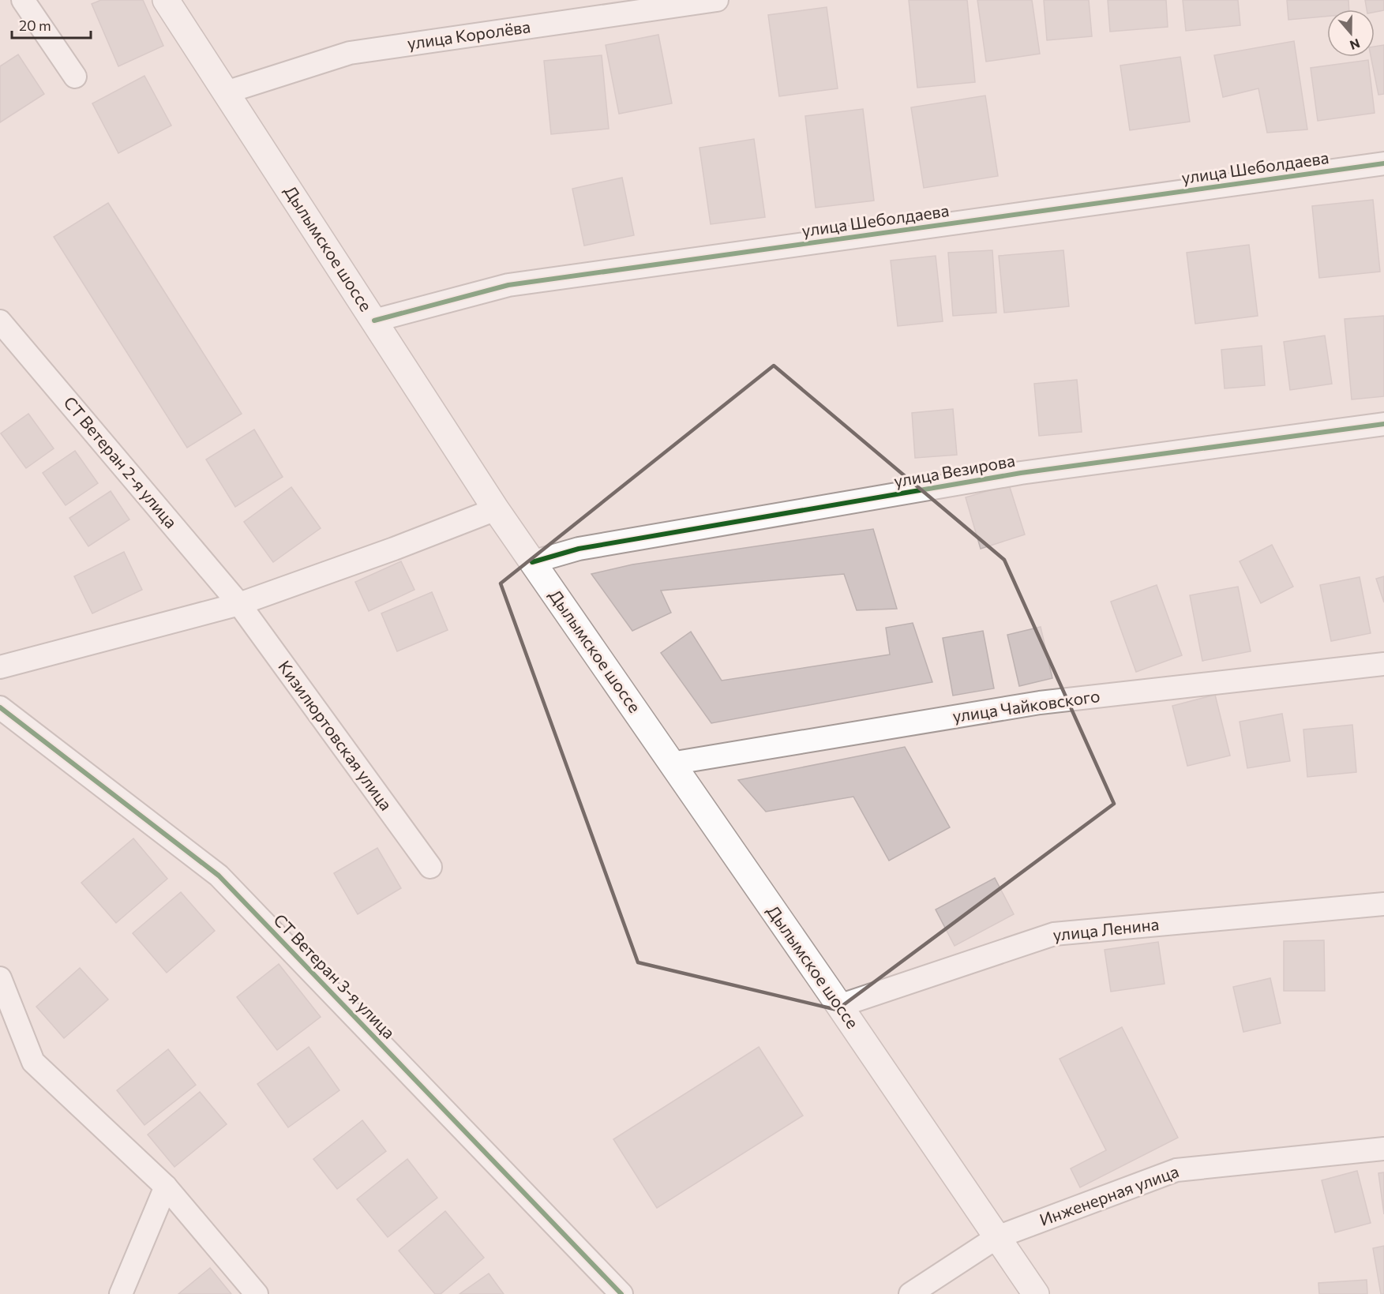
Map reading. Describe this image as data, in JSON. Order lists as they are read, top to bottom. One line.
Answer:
{"streets":{"main road":["Дылымское шоссе"],"street":["улица Королёва","улица Шеболдаева","СТ Ветеран 2-я улица","улица Везирова","улица Чайковского","Кизилюртовская улица","улица Ленина","СТ Ветеран 3-я улица","Инженерная улица"]},"crossings":[["улица Королёва","Дылымское шоссе"],["улица Шеболдаева","Дылымское шоссе"],["Дылымское шоссе","улица Везирова"],["Дылымское шоссе","улица Чайковского"],["Дылымское шоссе","улица Ленина"],["Дылымское шоссе","Инженерная улица"],["СТ Ветеран 2-я улица","Кизилюртовская улица"]],"scale_bar":"20 m","north":"bottom"}
